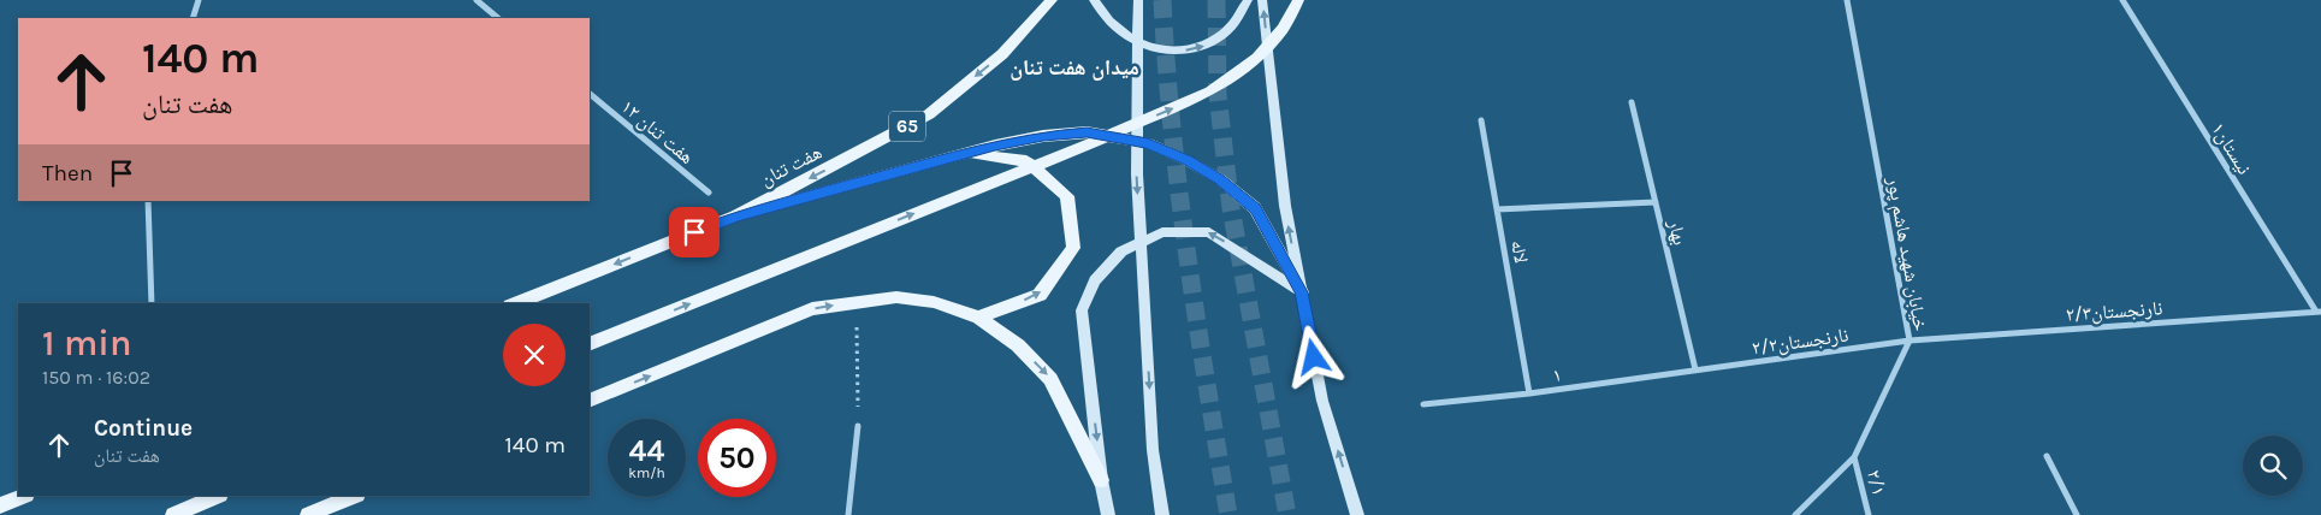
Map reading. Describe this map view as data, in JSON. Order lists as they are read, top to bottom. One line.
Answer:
{"streets":{"main road":["65","هفت تنان"],"street":["هفت تنان ۱۲","۱نیستان","بهار","لاله ‍","خیابان شهید هاشم پور","۲/۳نارنجستان","۲/۲نارنجستان","۱","۲/۱"]},"crossings":[["۱نیستان","۲/۳نارنجستان"],["بهار","۲/۲نارنجستان"],["بهار","۱"],["لاله ‍","۱"],["خیابان شهید هاشم پور","۲/۳نارنجستان"],["خیابان شهید هاشم پور","۲/۲نارنجستان"],["خیابان شهید هاشم پور","۲/۱"],["۲/۳نارنجستان","۲/۲نارنجستان"],["۲/۲نارنجستان","۱"]],"districts":["میدان هفت تنان"],"page":{"turn":["140 m","هفت تنان"],"then":"Then","heading":["1 min","150 m · 16:02"],"list":[{"name":"Continue","note":"هفت تنان","value":"140 m"}],"speed":"44 km/h","limit":"50"}}
